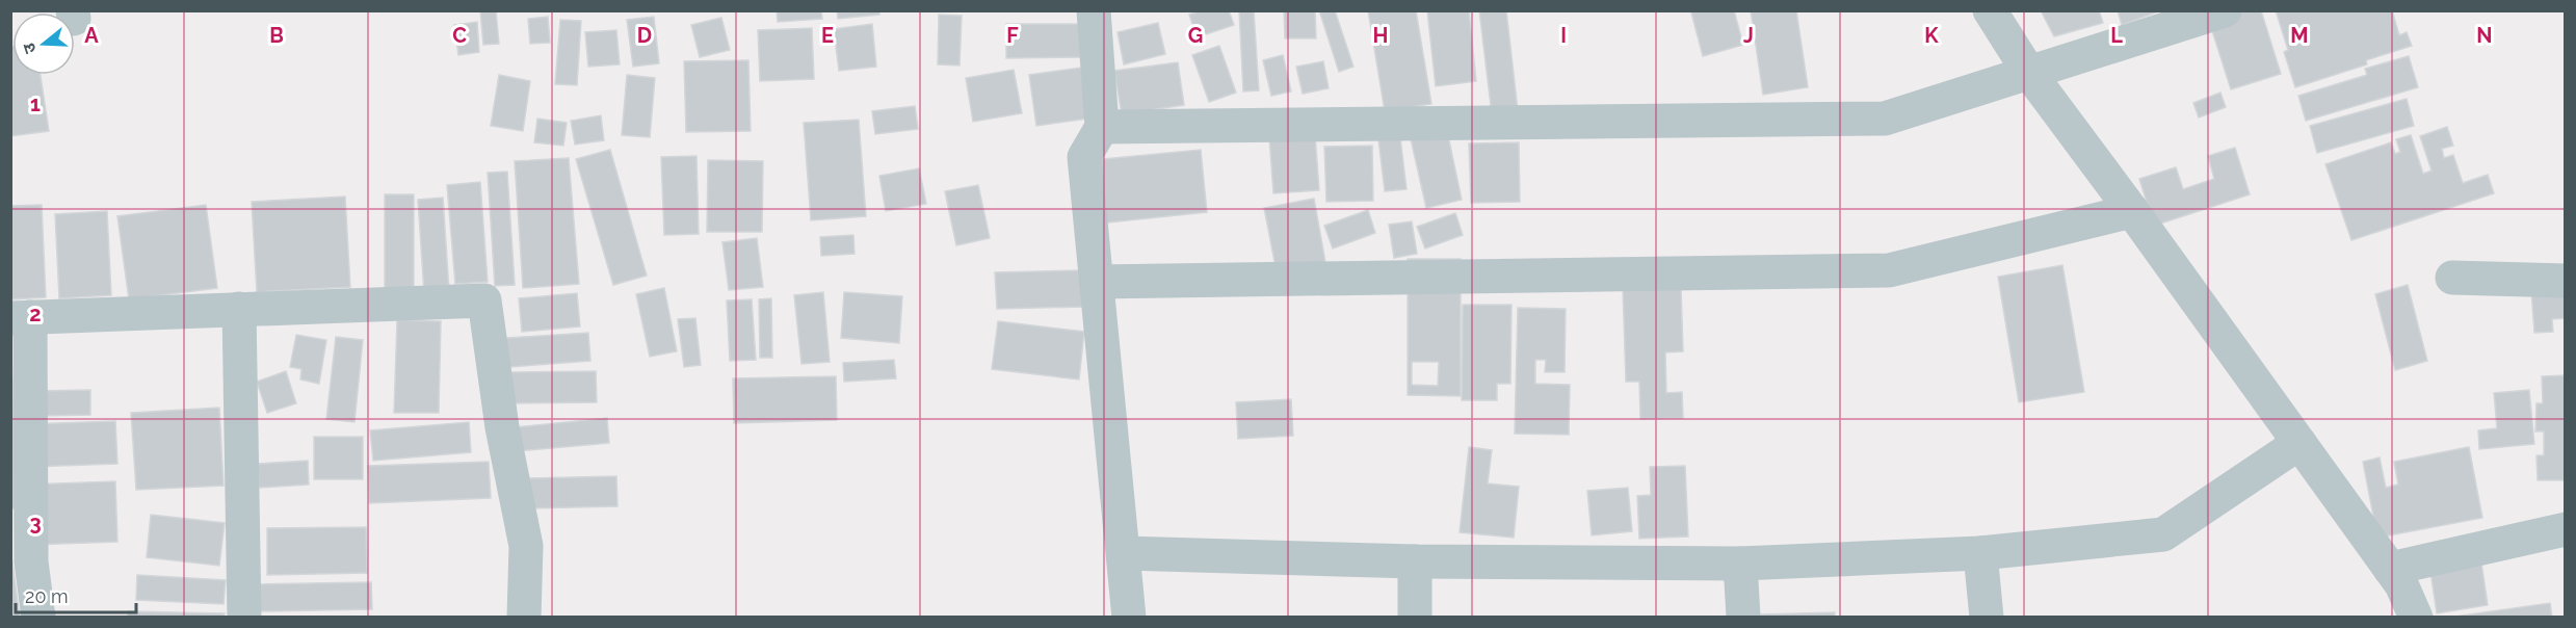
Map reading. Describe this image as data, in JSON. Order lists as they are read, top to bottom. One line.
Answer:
{"scale_bar":"20 m","north":"left","grid":{"columns":["A","B","C","D","E","F","G","H","I","J","K","L","M","N"],"rows":["1","2","3"]}}
